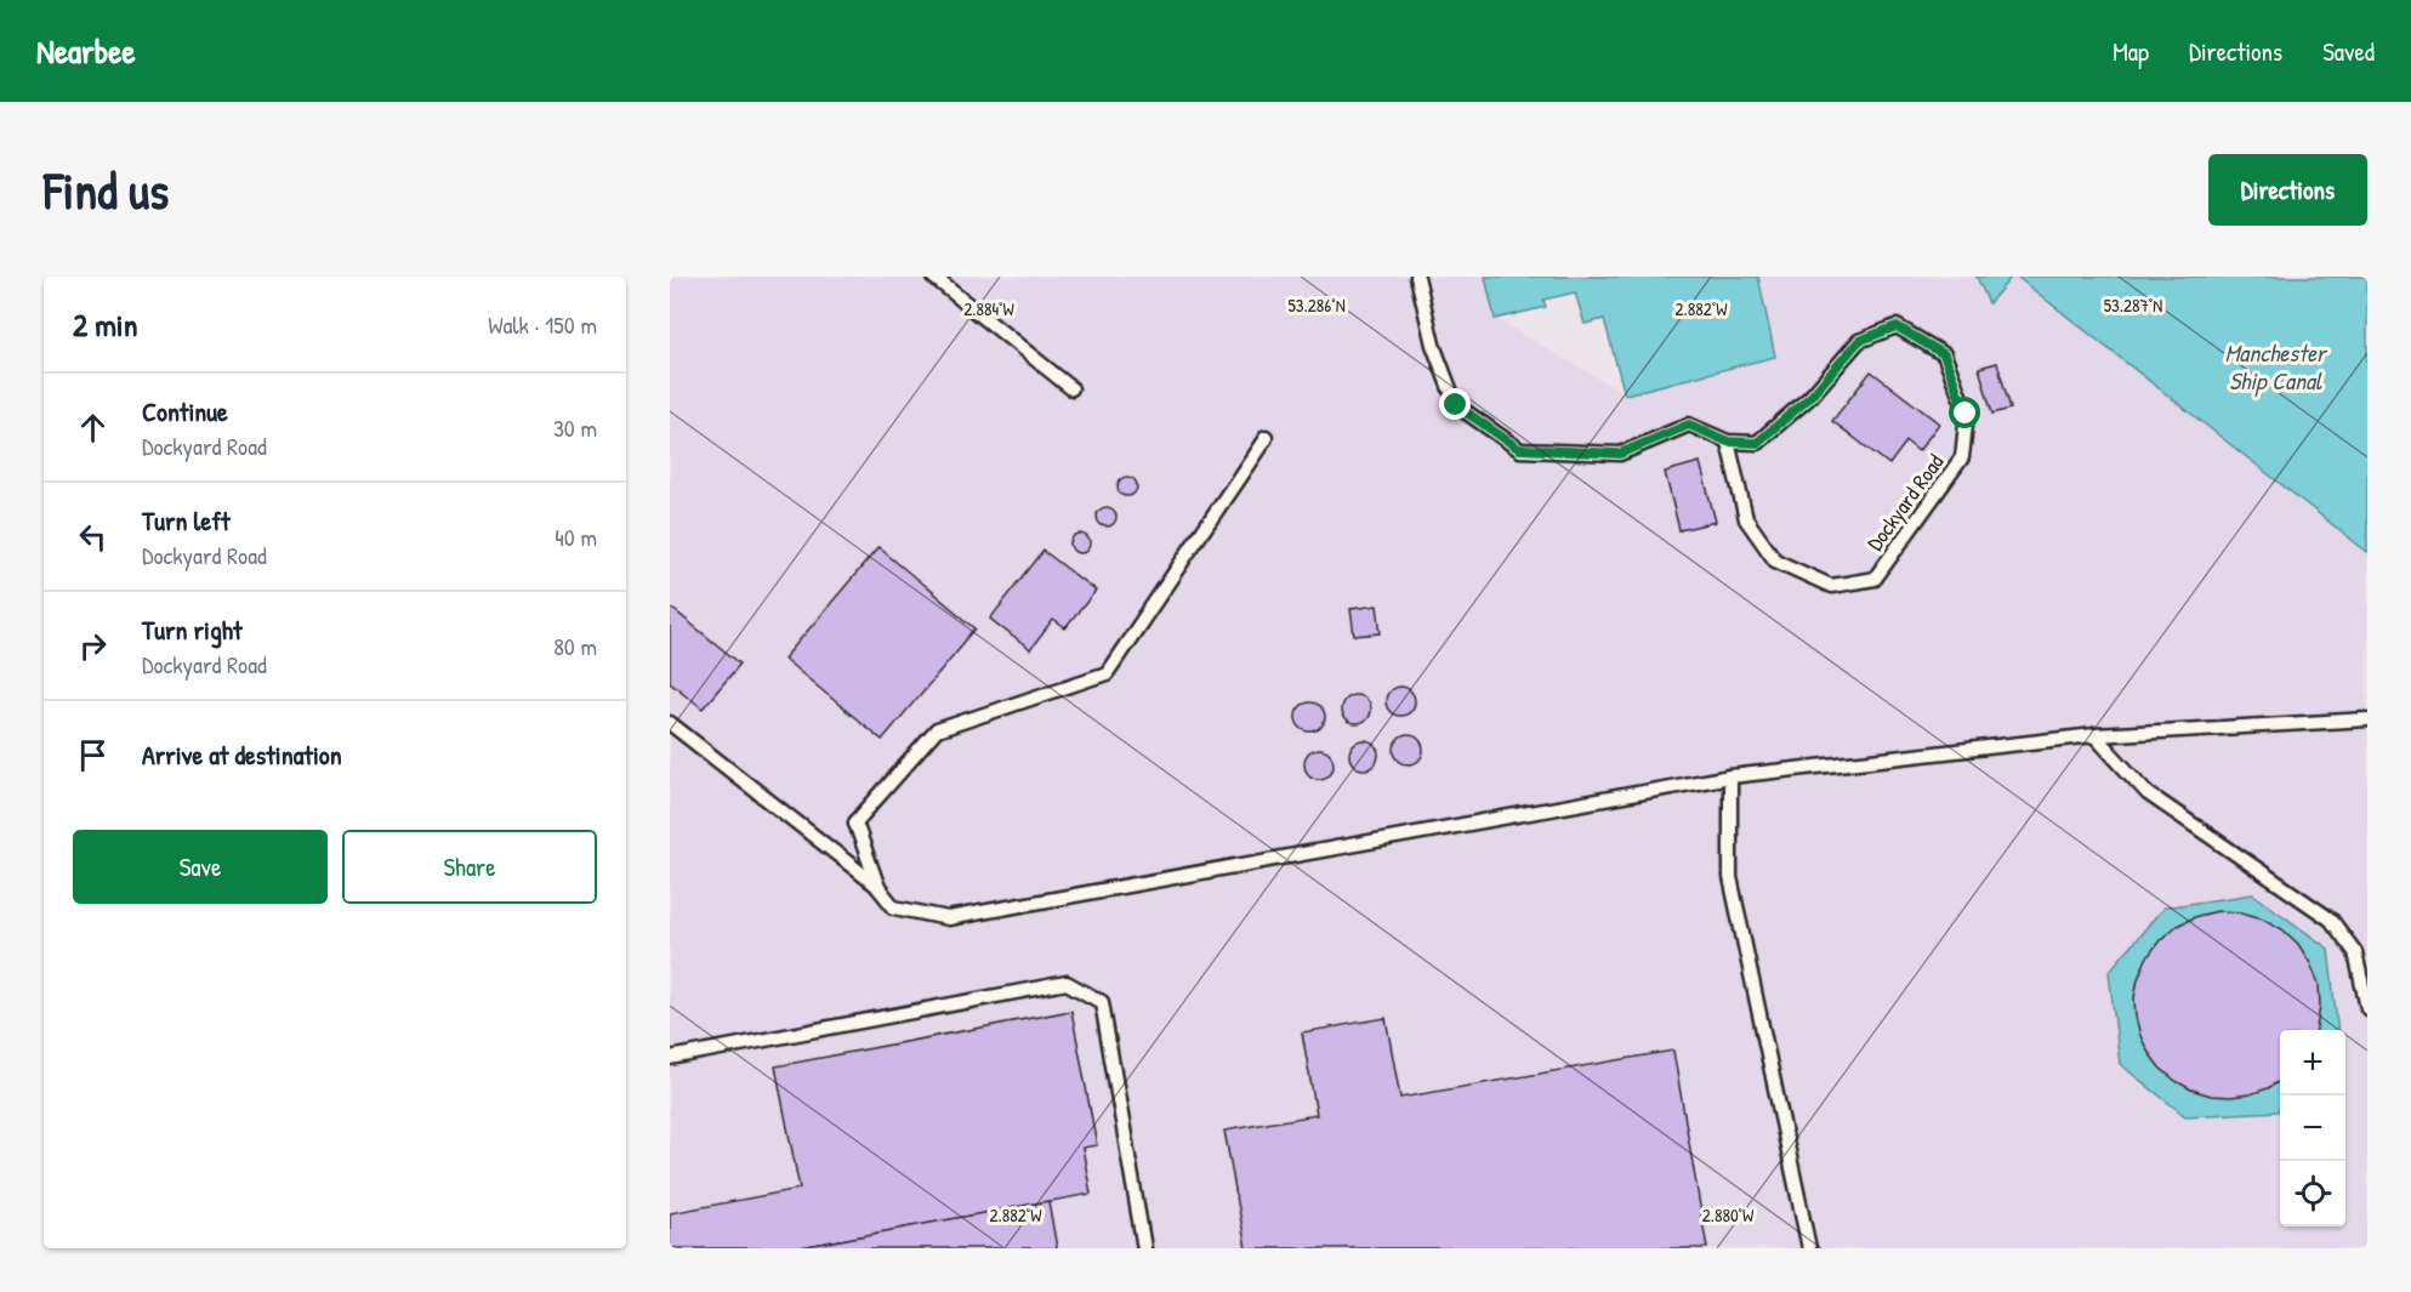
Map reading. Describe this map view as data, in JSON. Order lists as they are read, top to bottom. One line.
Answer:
{"streets":{"lane":["Dockyard Road"]},"water":["Manchester Ship Canal"],"page":{"header":"Nearbee","nav":["Map","Directions","Saved"],"buttons":["Directions",["Save","Share"]],"title":"Find us","heading":["2 min","Walk · 150 m"],"list":[["Continue","Dockyard Road","30 m"],["Turn left","Dockyard Road","40 m"],["Turn right","Dockyard Road","80 m"],"Arrive at destination"],"map_buttons":["+","−"]},"coordinates":["53.286°N","53.287°N","2.884°W","2.882°W","2.880°W"]}
